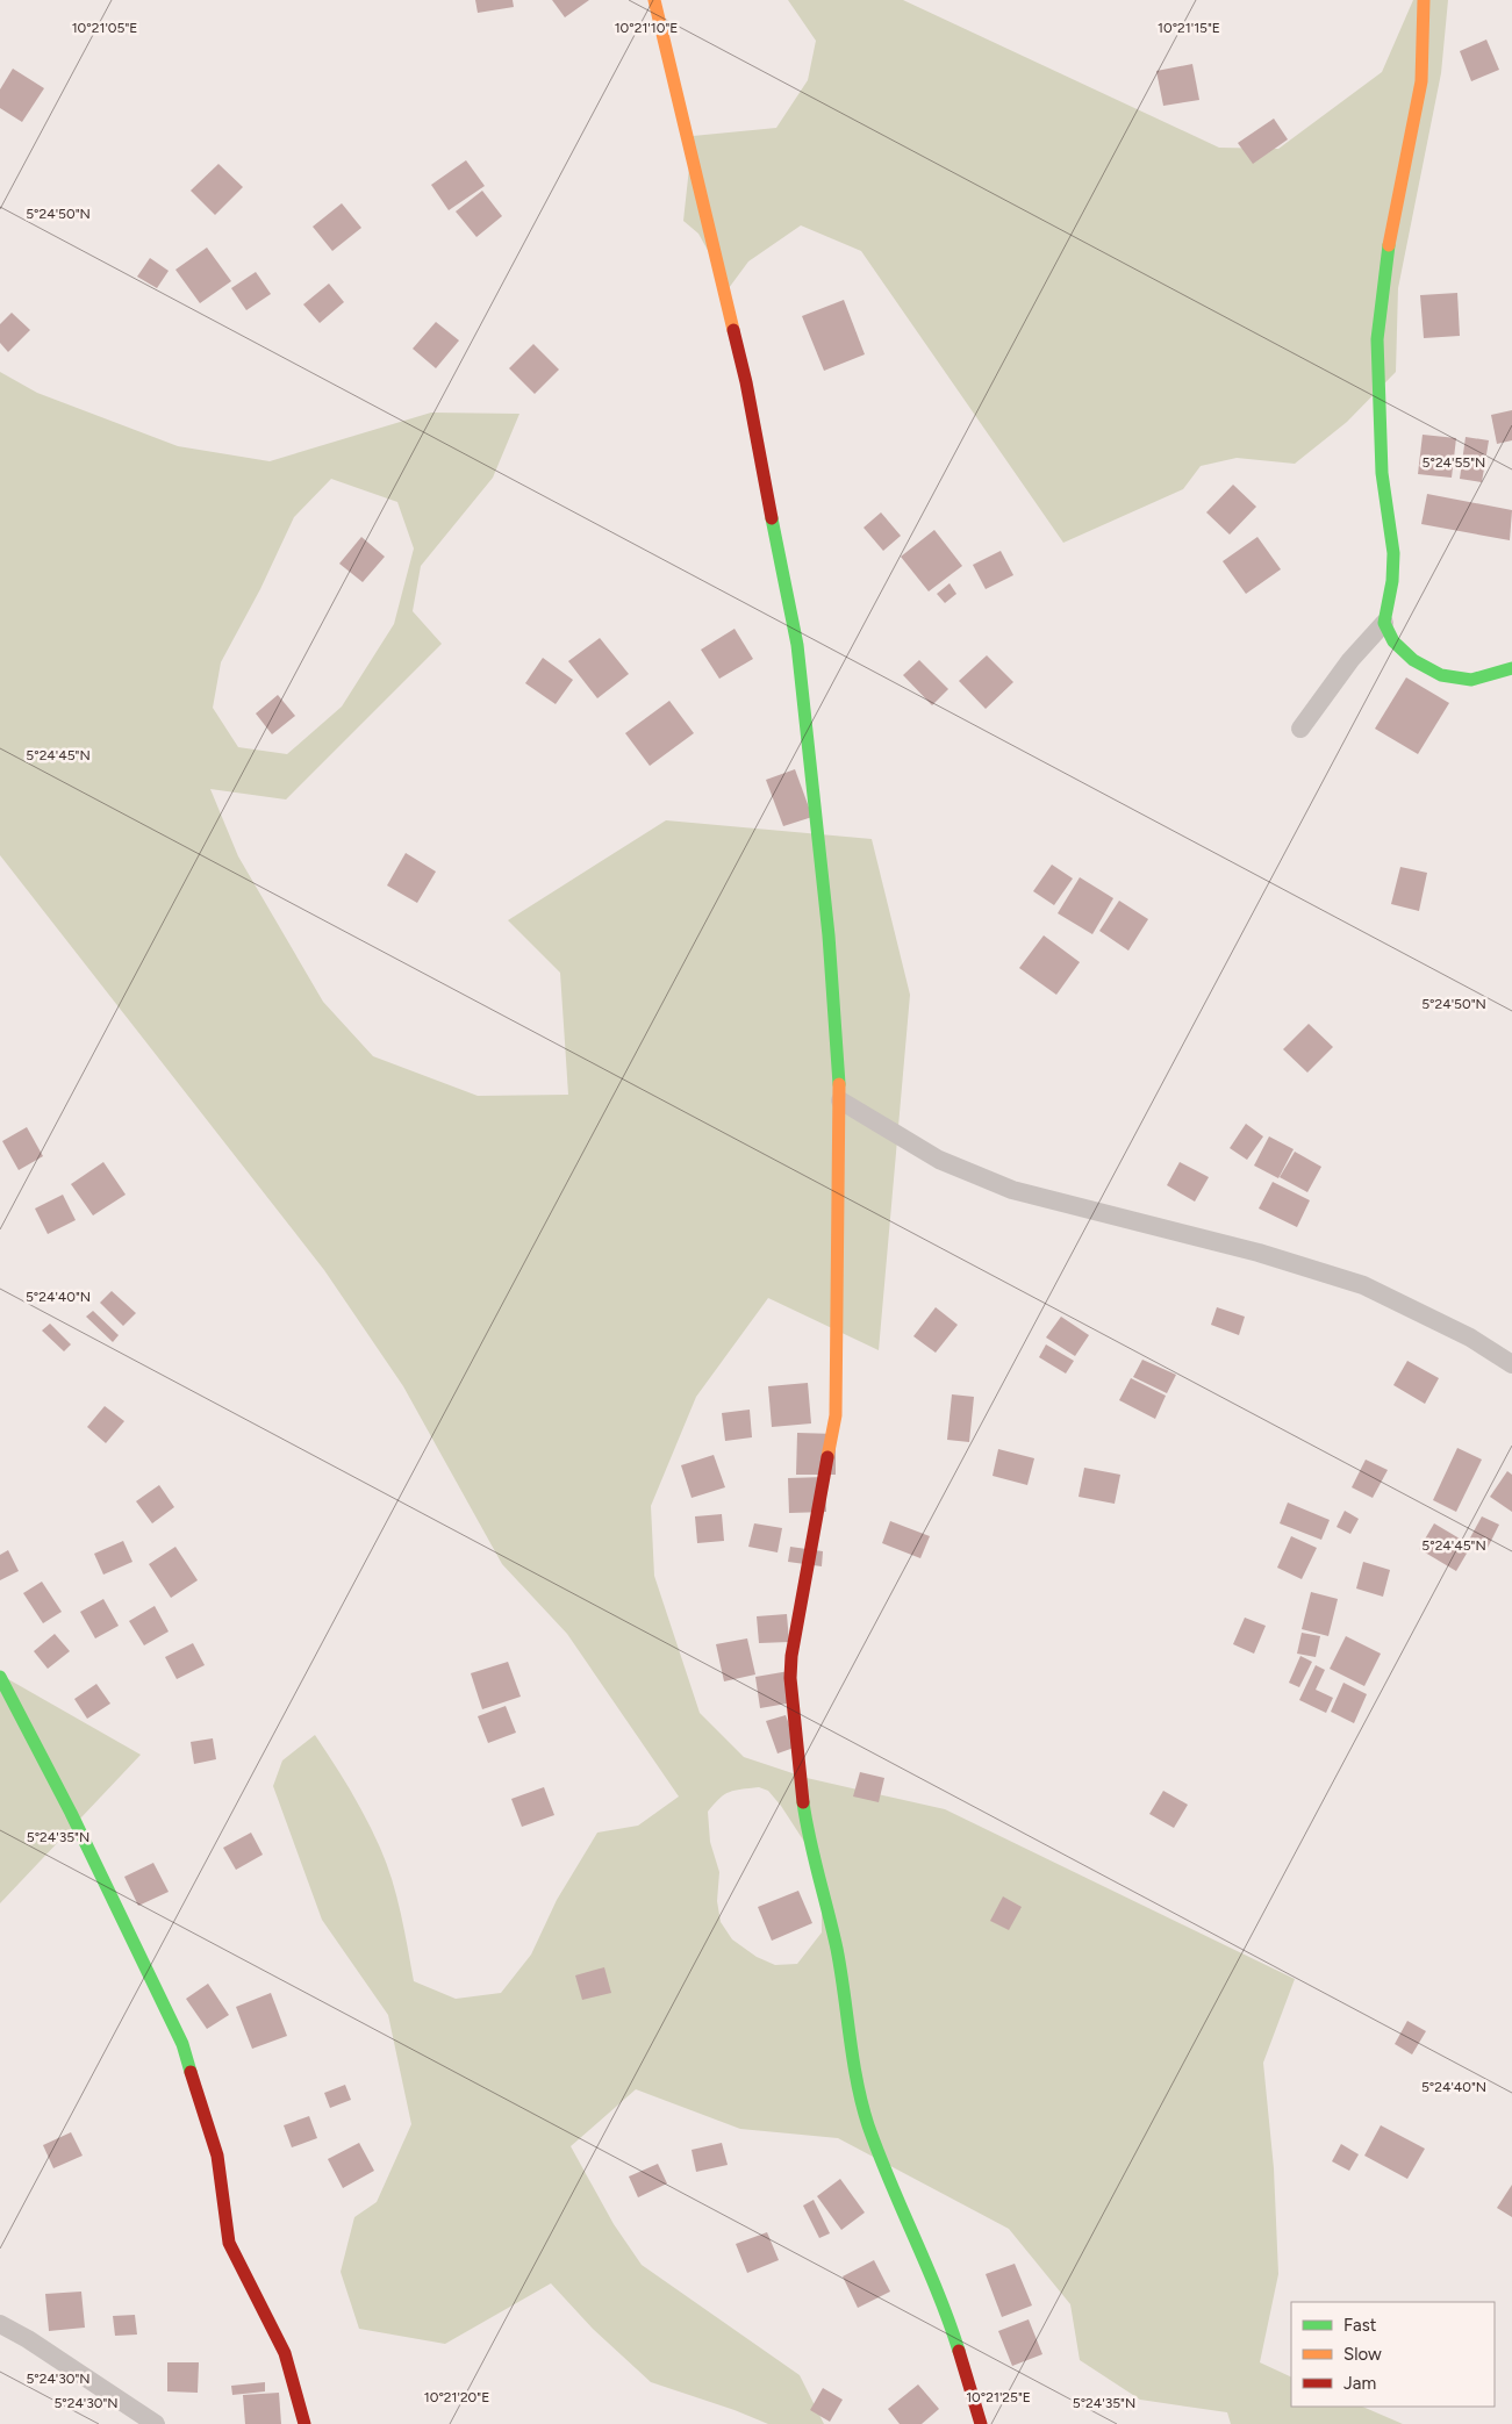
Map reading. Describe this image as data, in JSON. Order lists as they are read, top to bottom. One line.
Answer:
{"legend":["Fast","Slow","Jam"],"coordinates":["10°21'05\"E","10°21'10\"E","10°21'15\"E","5°24'50\"N","5°24'55\"N","5°24'45\"N","5°24'40\"N","5°24'35\"N","5°24'30\"N","10°21'20\"E","10°21'25\"E"]}
